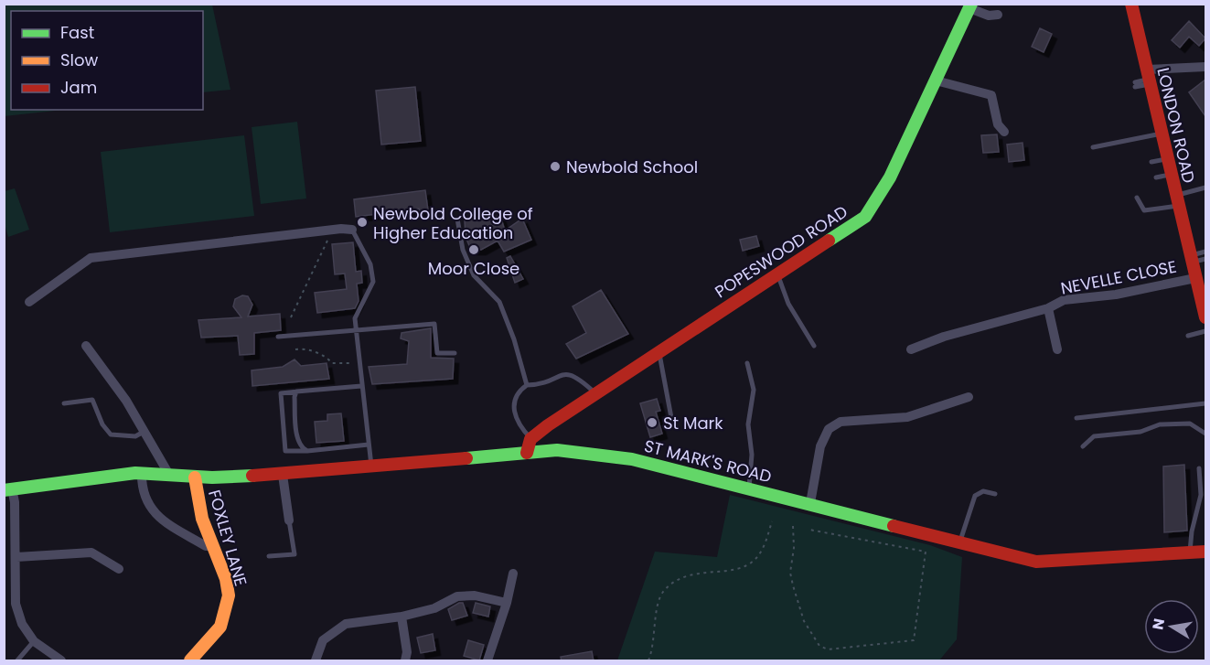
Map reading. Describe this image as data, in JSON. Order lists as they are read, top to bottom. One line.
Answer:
{"streets":{"street":["LONDON ROAD","POPESWOOD ROAD","NEVELLE CLOSE","ST MARK'S ROAD","FOXLEY LANE"]},"crossings":[["LONDON ROAD","NEVELLE CLOSE"],["ST MARK'S ROAD","FOXLEY LANE"]],"places":["Newbold School","Newbold College of Higher Education","Moor Close","St Mark"],"legend":["Fast","Slow","Jam"],"north":"left"}
